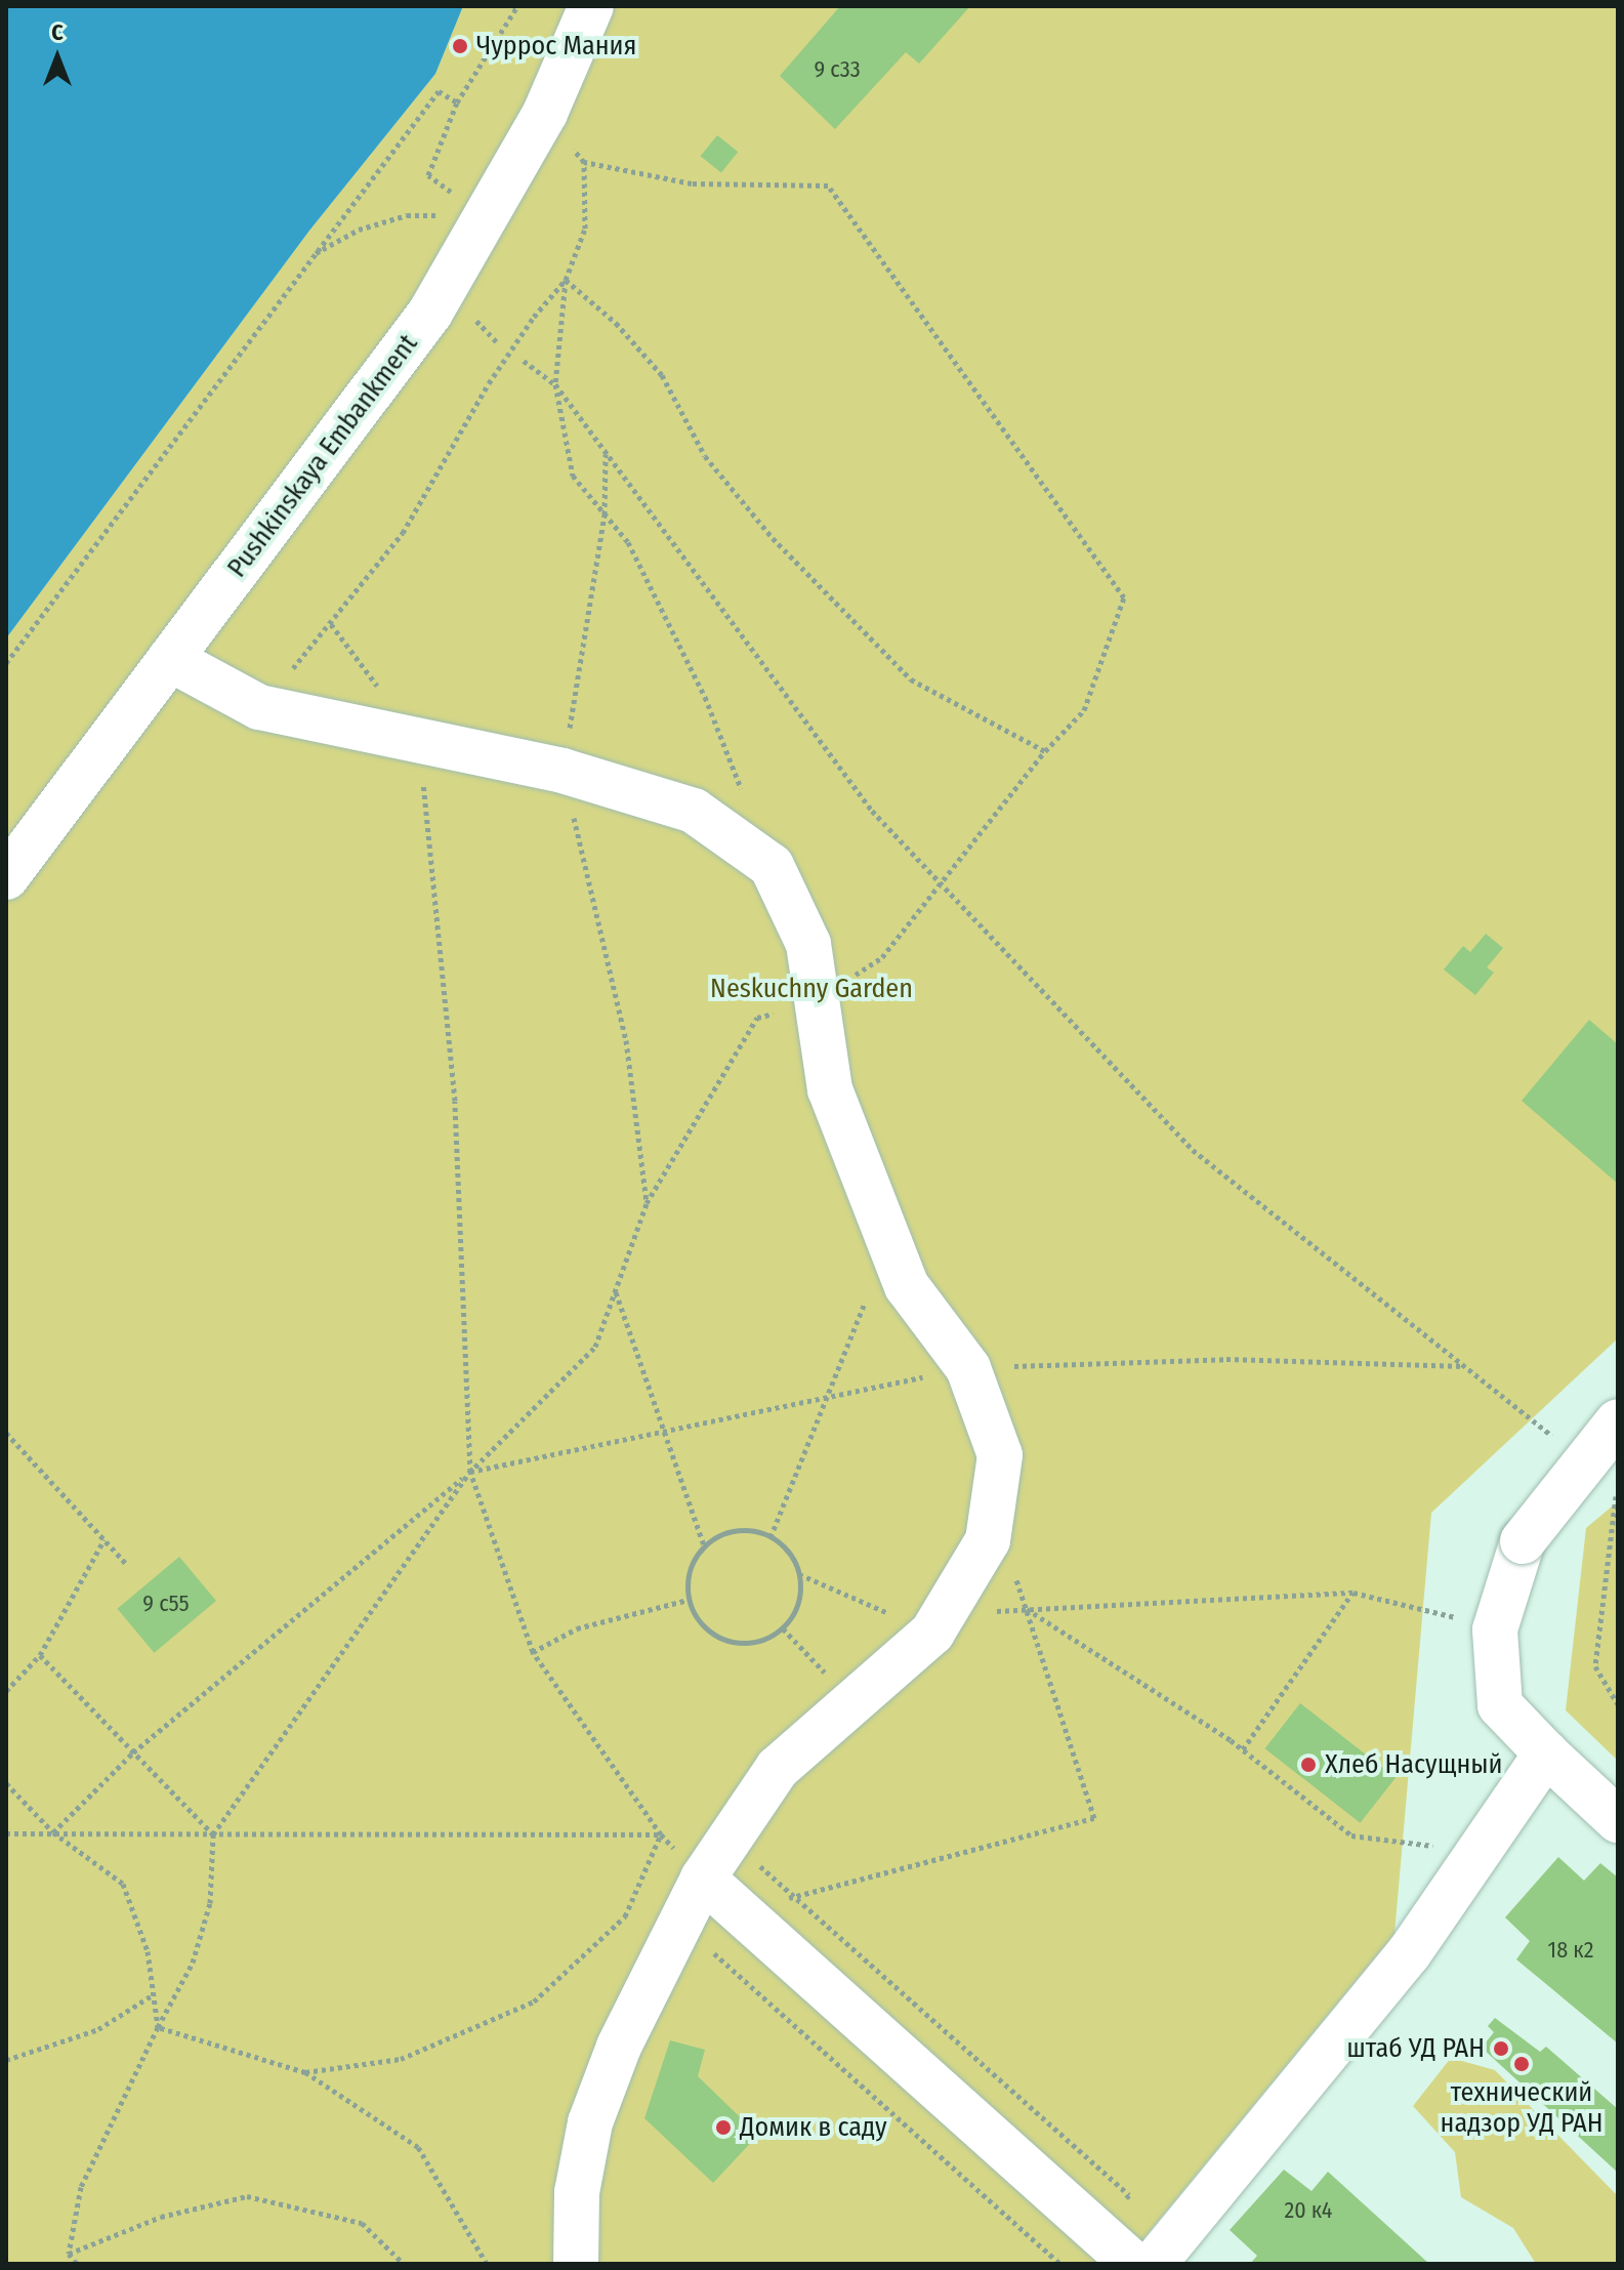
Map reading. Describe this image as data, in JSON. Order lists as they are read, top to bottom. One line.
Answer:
{"streets":{"lane":["Pushkinskaya Embankment"]},"parks":["Neskuchny Garden"],"places":["Чуррос Мания","Хлеб Насущный","штаб УД РАН","технический надзор УД РАН","Домик в саду"],"house_numbers":["9 с33","9 с55","18 к2","20 к4"],"north":"top"}
